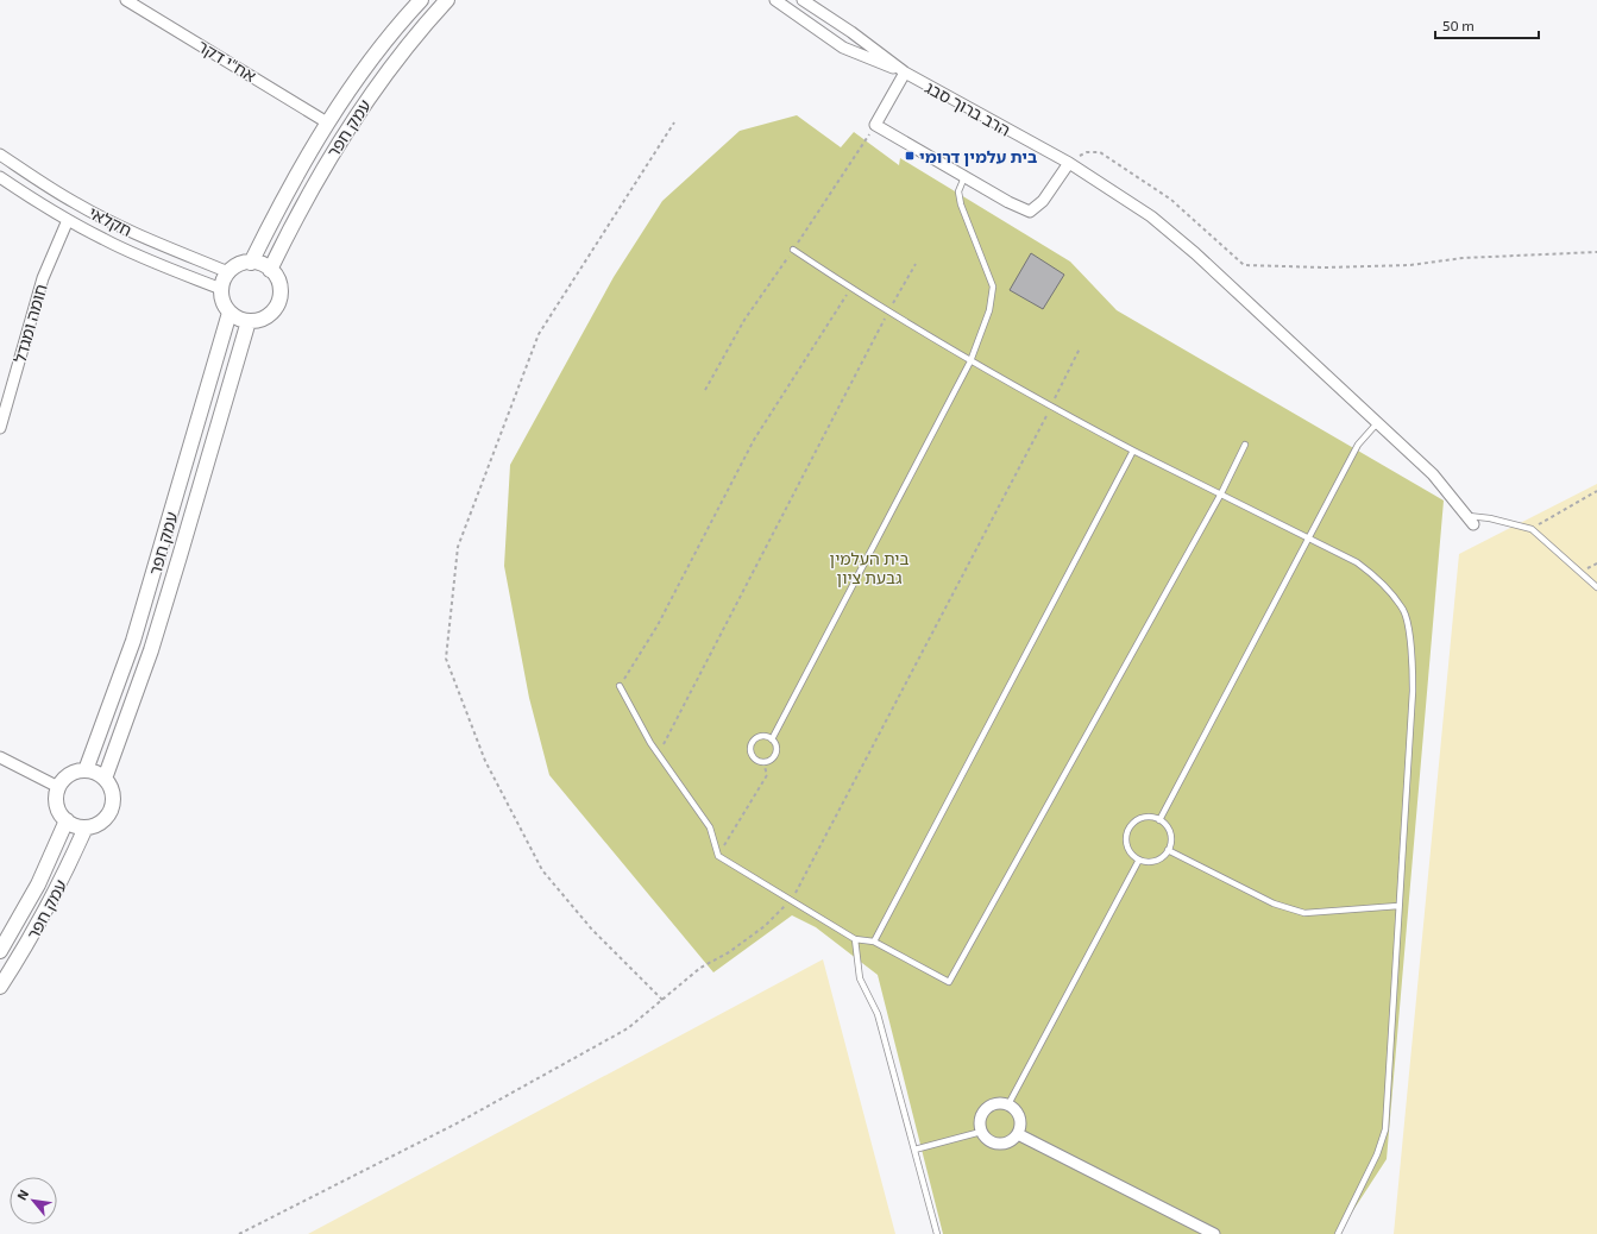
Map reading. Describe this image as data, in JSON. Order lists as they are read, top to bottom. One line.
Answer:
{"streets":{"street":["אח\"י דקר","הרב ברוך סבג","עמק חפר","חקלאי","חומה ומגדל"]},"crossings":[["אח\"י דקר","עמק חפר"],["עמק חפר","חקלאי"],["חקלאי","חומה ומגדל"]],"parks":["בית העלמין גבעת ציון"],"places":{"transit":["בית עלמין דרומי"]},"scale_bar":"50 m","north":"top left"}
